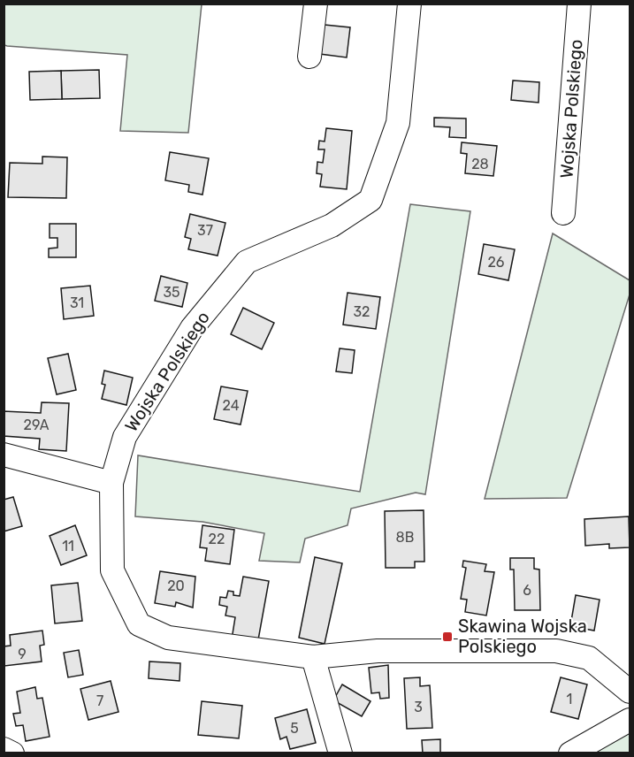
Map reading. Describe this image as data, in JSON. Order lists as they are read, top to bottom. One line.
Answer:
{"streets":{"street":["Wojska Polskiego"]},"places":{"transit":["Skawina Wojska Polskiego"]},"house_numbers":["28","37","26","35","31","32","24","29A","8B","22","11","20","6","9","1","7","3","5"]}
